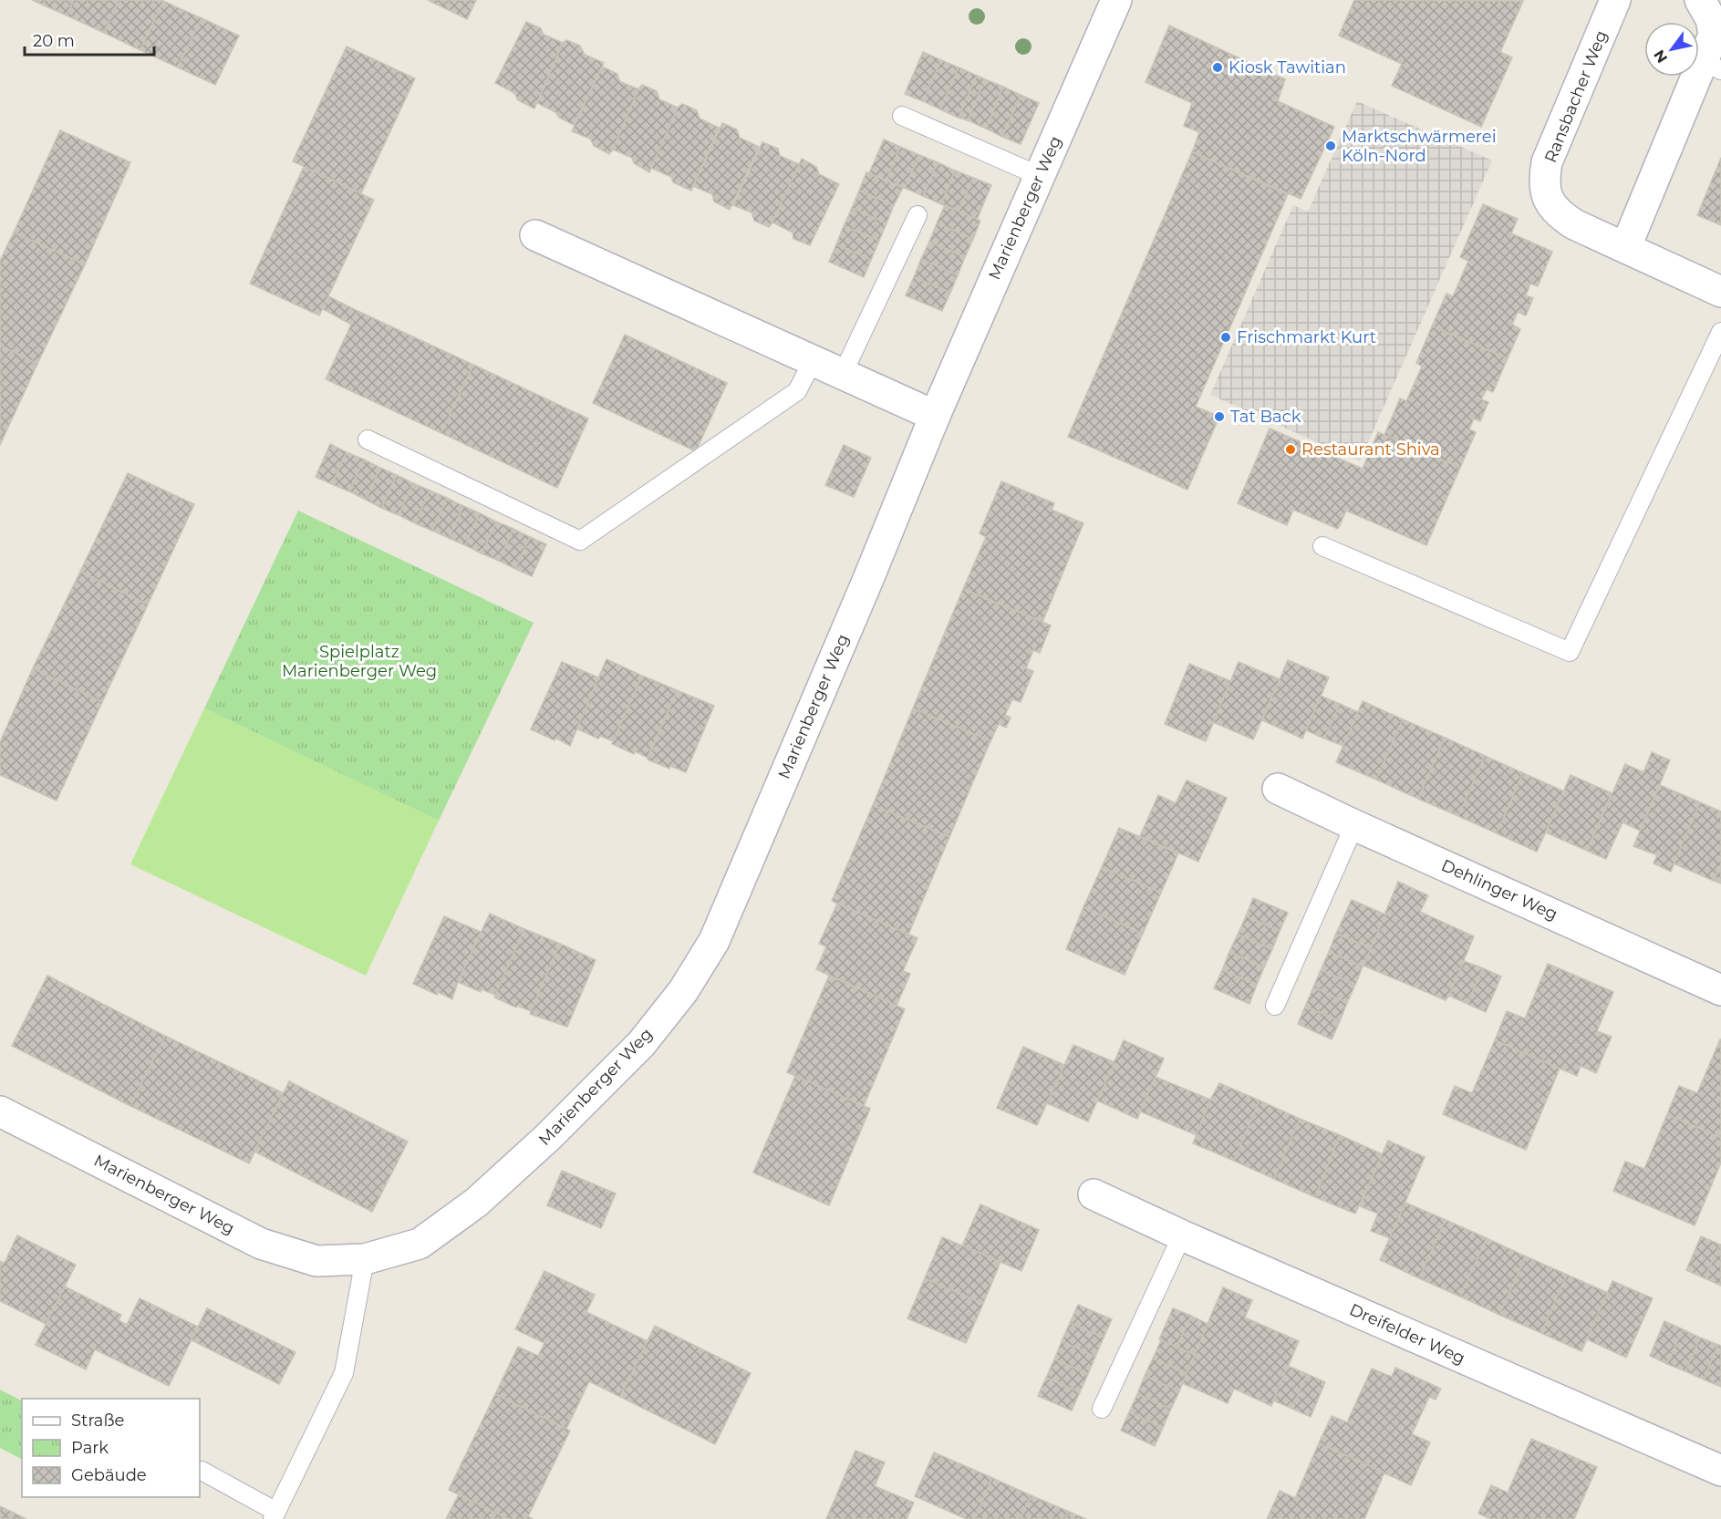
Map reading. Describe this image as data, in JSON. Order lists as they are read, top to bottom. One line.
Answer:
{"streets":{"street":["Ransbacher Weg","Marienberger Weg","Dehlinger Weg","Dreifelder Weg"]},"parks":["Spielplatz Marienberger Weg"],"places":["Kiosk Tawitian","Marktschwärmerei Köln-Nord","Frischmarkt Kurt","Tat Back","Restaurant Shiva"],"legend":["Straße","Park","Gebäude"],"scale_bar":"20 m","north":"bottom left"}
